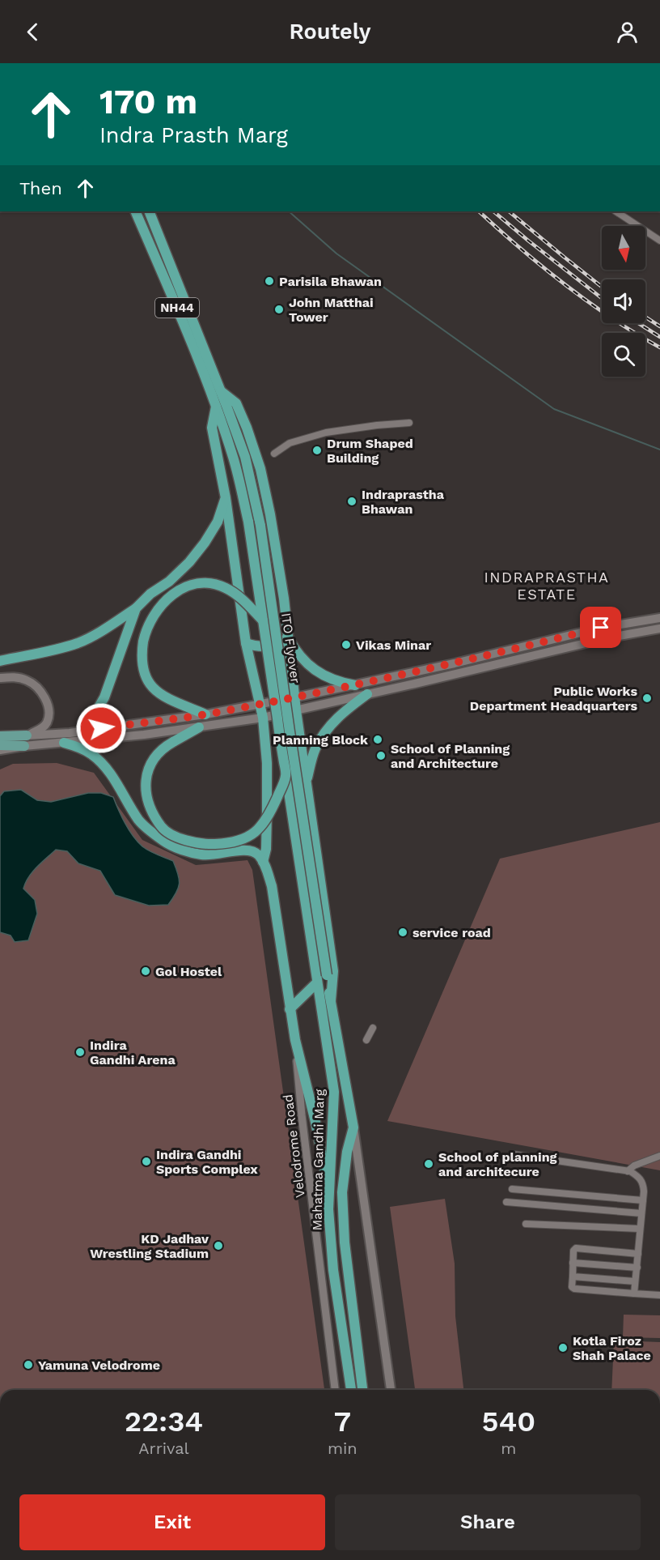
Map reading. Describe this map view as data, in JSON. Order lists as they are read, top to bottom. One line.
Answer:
{"streets":{"highway":["NH44","ITO Flyover","Mahatma Gandhi Marg"],"street":["Velodrome Road"]},"crossings":[["NH44","ITO Flyover"],["ITO Flyover","Mahatma Gandhi Marg"]],"districts":["INDRAPRASTHA ESTATE"],"places":["Parisila Bhawan","John Matthai Tower","Drum Shaped Building","Indraprastha Bhawan","Vikas Minar","Public Works Department Headquarters","Planning Block","School of Planning and Architecture","service road","Gol Hostel","Indira Gandhi Arena","Indira Gandhi Sports Complex","School of planning and architecure","KD Jadhav Wrestling Stadium","Kotla Firoz Shah Palace","Yamuna Velodrome"],"north":"bottom","page":{"header":"Routely","turn":["170 m","Indra Prasth Marg"],"then":"Then","eta":["22:34","Arrival","7","min","540","m"],"buttons":["Exit","Share"]}}
